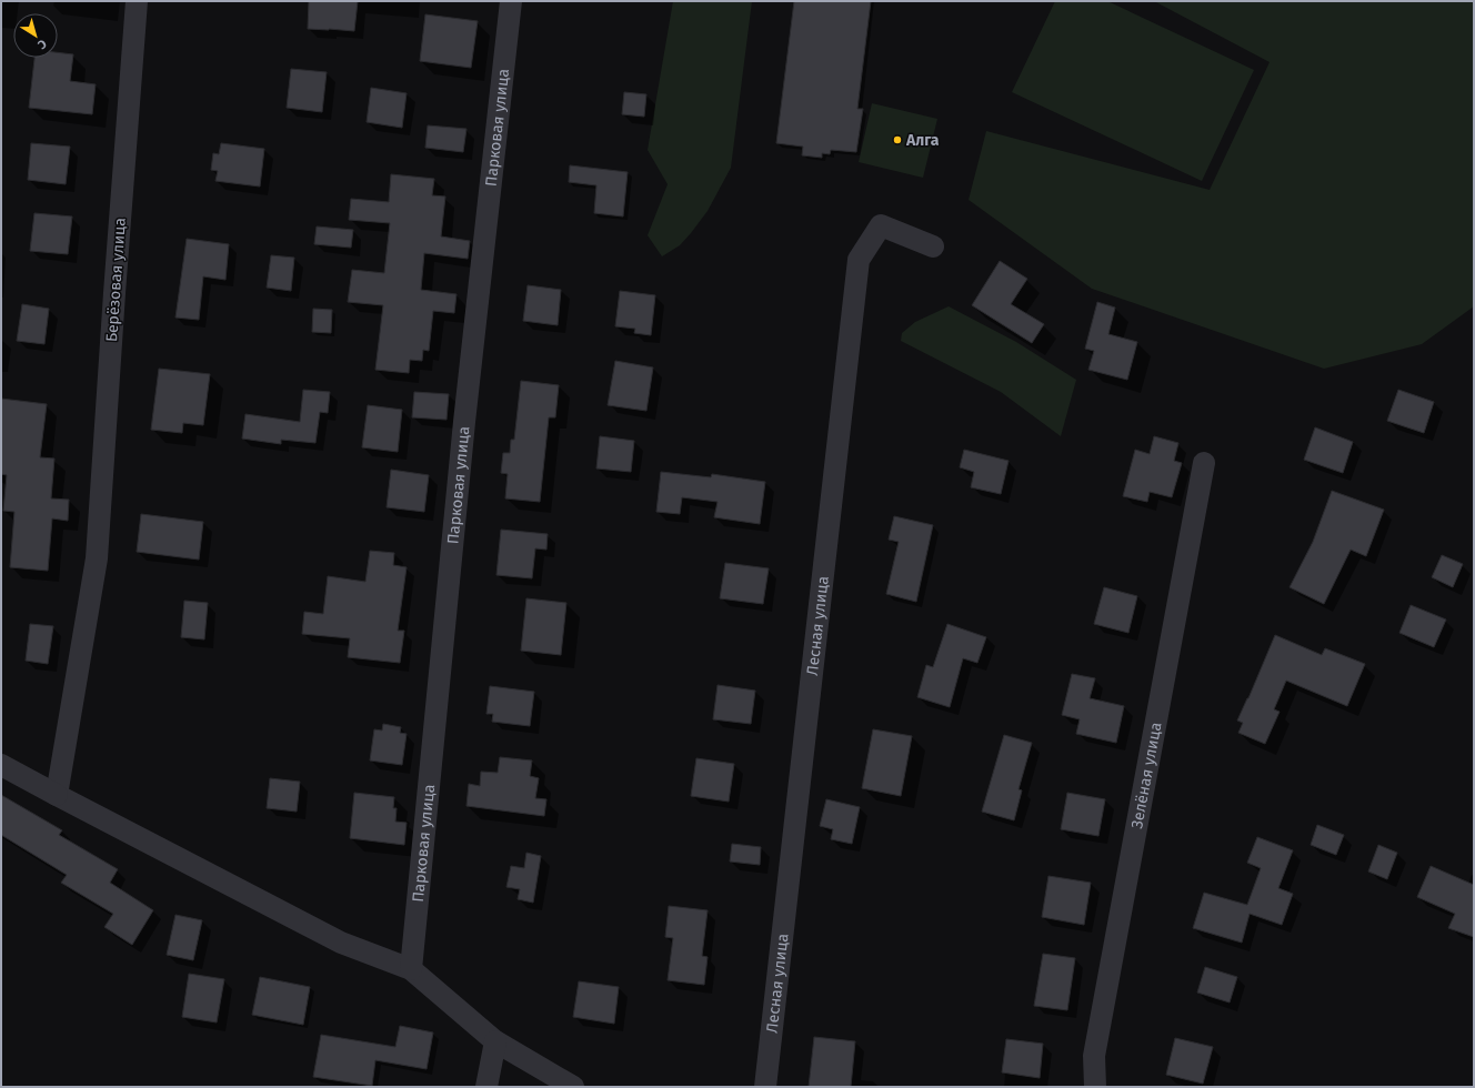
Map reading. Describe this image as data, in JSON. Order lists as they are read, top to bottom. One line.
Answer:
{"streets":{"street":["Парковая улица","Берёзовая улица","Лесная улица","Зелёная улица"]},"places":["Алга"],"north":"bottom right"}
